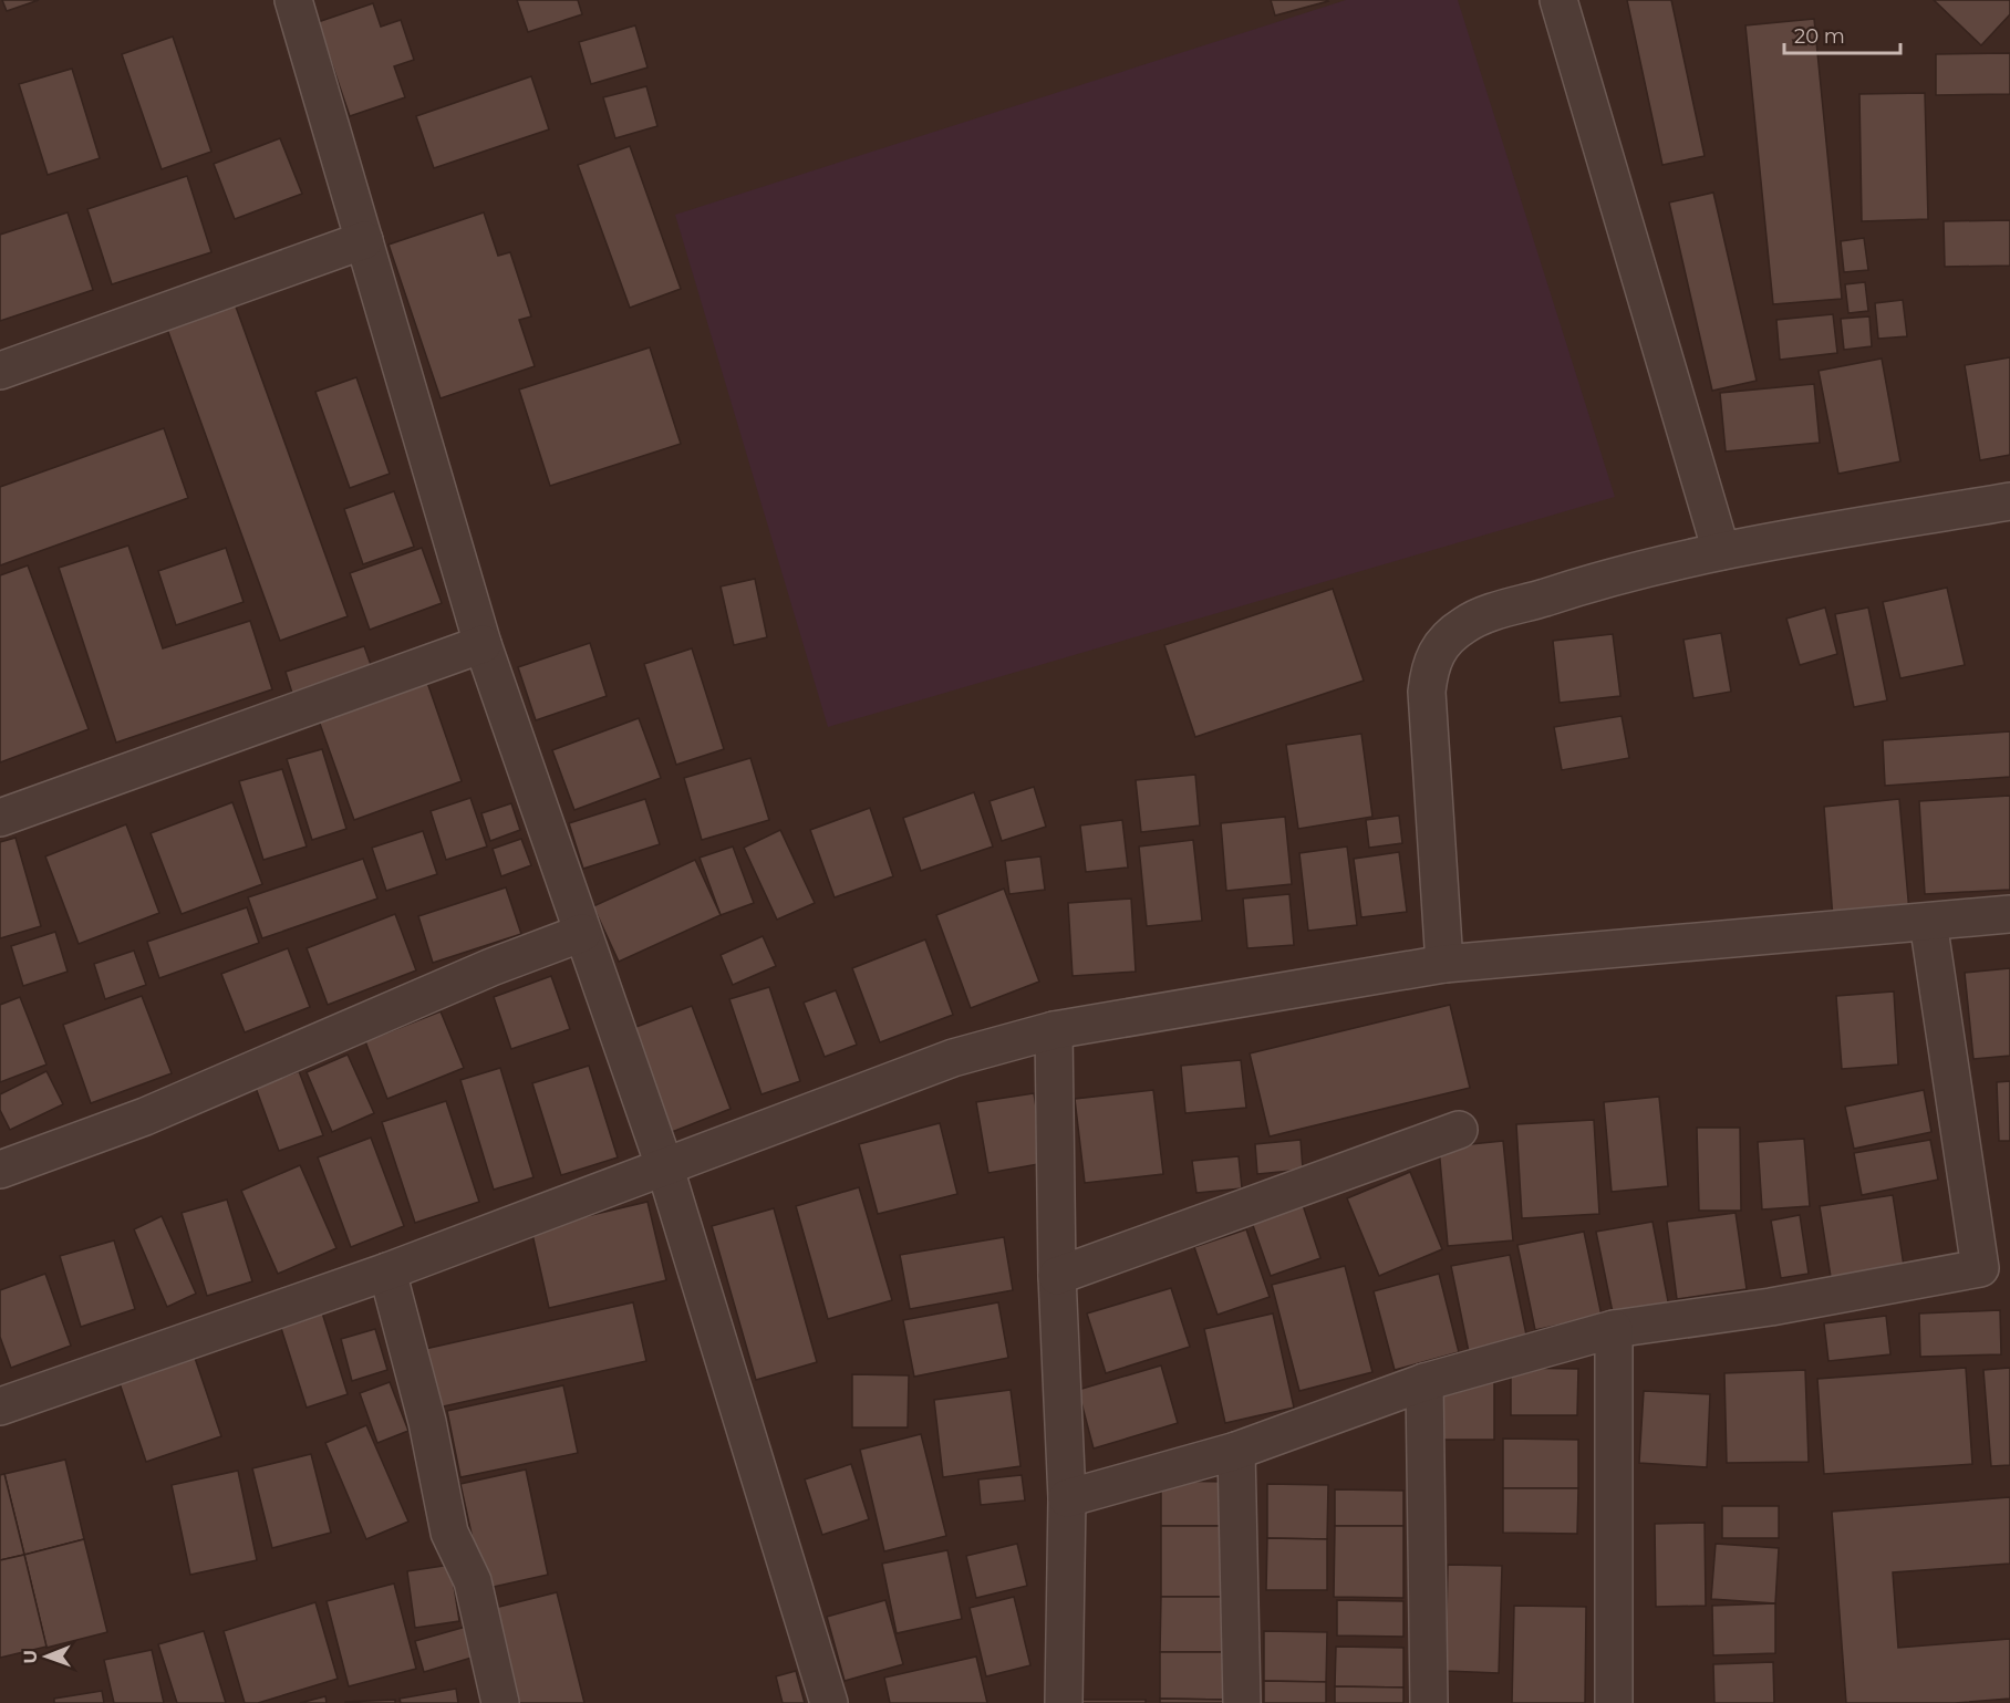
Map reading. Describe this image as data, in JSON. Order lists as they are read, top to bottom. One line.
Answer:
{"scale_bar":"20 m","north":"left"}
